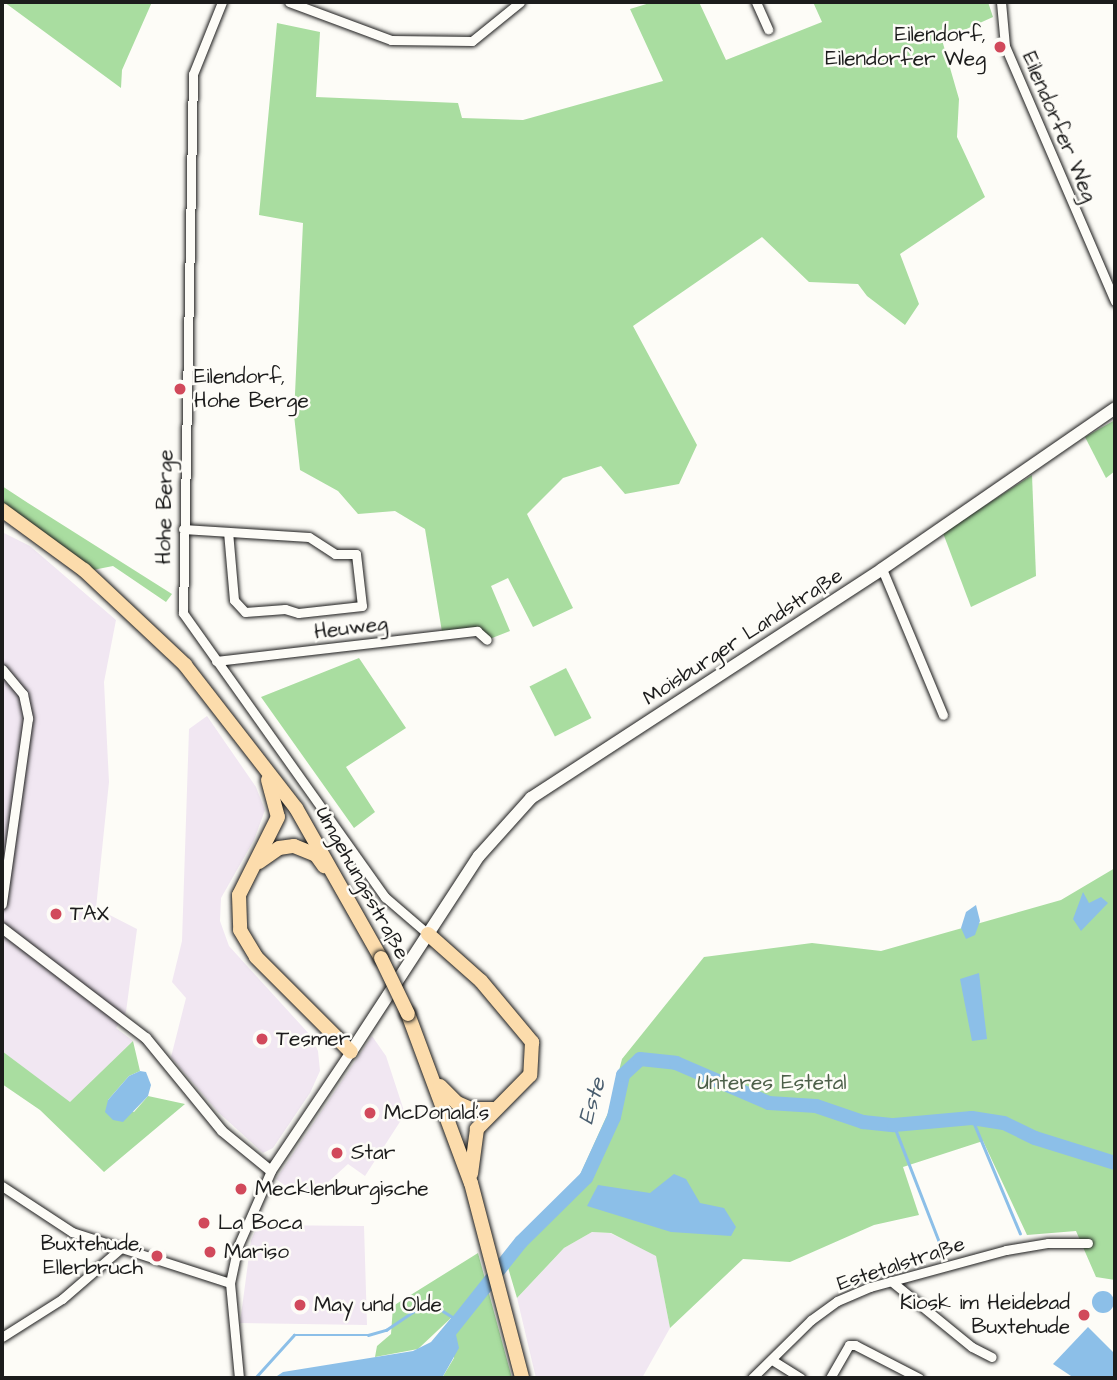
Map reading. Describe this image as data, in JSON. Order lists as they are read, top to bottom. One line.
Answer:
{"streets":{"main road":["Moisburger Landstraße","Umgehungsstraße"],"street":["Eilendorfer Weg","Hohe Berge","Heuweg","Estetalstraße"]},"crossings":[["Hohe Berge","Heuweg"],["Hohe Berge","Moisburger Landstraße"]],"water":["Este"],"parks":["Unteres Estetal"],"places":["Eilendorf, Eilendorfer Weg","Eilendorf, Hohe Berge","TAX","Tesmer","McDonald's","Star","Mecklenburgische","La Boca","Mariso","Buxtehude, Ellerbruch","May und Olde","Kiosk im Heidebad Buxtehude"]}
